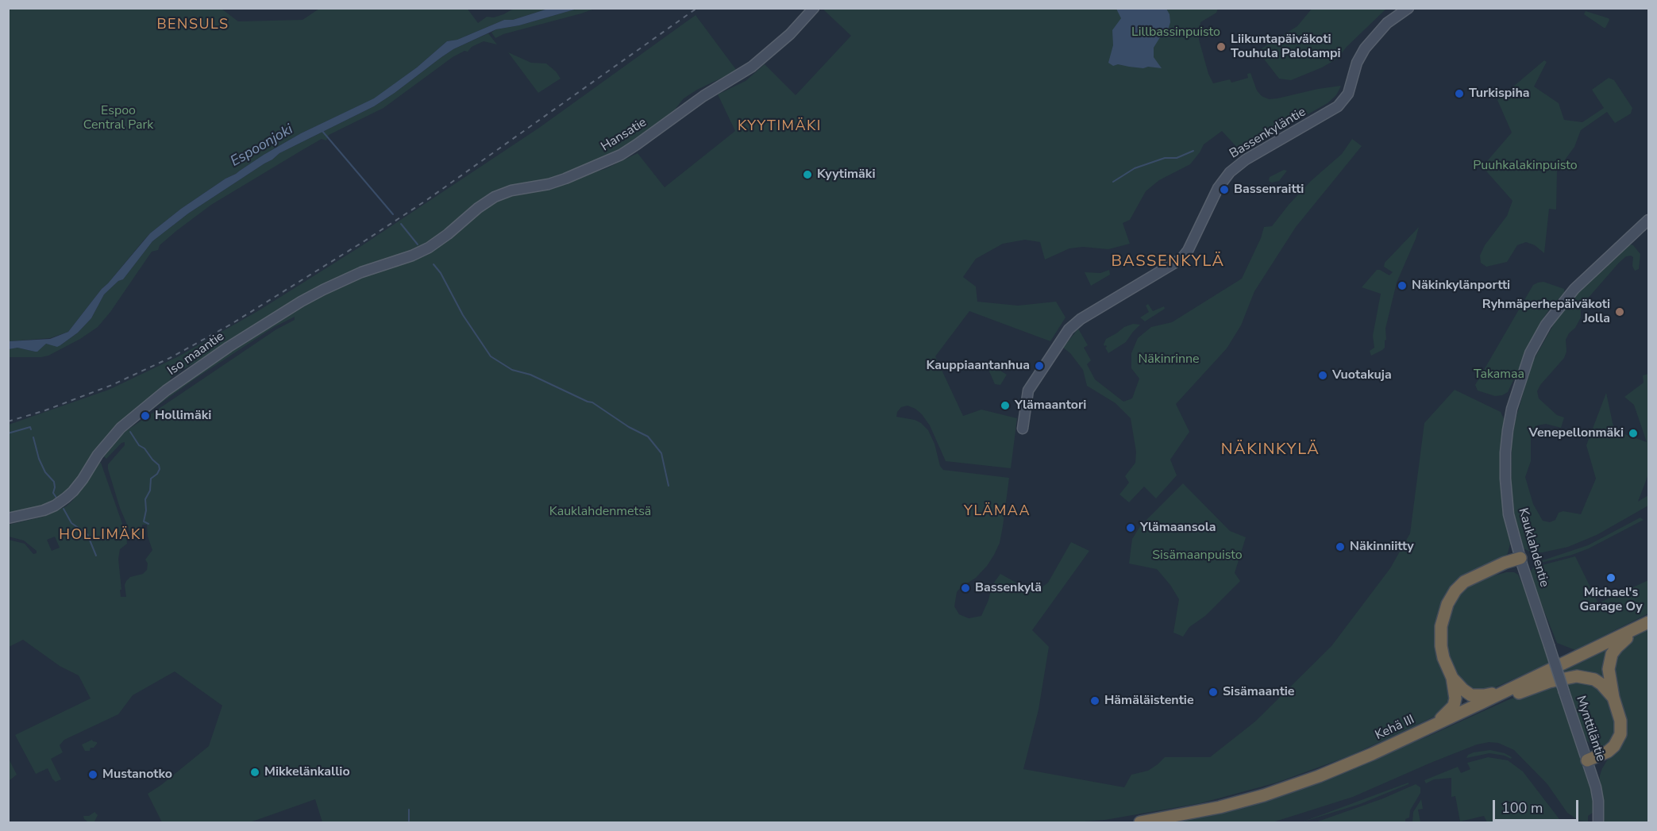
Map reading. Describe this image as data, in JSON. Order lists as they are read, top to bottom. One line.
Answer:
{"streets":{"highway":["Kehä III"],"street":["Bassenkyläntie","Hansatie","Iso maantie","Kauklahdentie","Mynttiläntie"]},"crossings":[["Hansatie","Iso maantie"],["Kauklahdentie","Mynttiläntie"]],"districts":["BENSULS","KYYTIMÄKI","BASSENKYLÄ","NÄKINKYLÄ","YLÄMAA","HOLLIMÄKI"],"water":["Espoonjoki"],"parks":["Lillbassinpuisto","Espoo Central Park","Puuhkalakinpuisto","Näkinrinne","Takamaa","Kauklahdenmetsä","Sisämaanpuisto"],"places":["Liikuntapäiväkoti Touhula Palolampi","Turkispiha","Kyytimäki","Bassenraitti","Näkinkylänportti","Ryhmäperhepäiväkoti Jolla","Kauppiaantanhua","Vuotakuja","Ylämaantori","Hollimäki","Venepellonmäki","Ylämaansola","Näkinniitty","Michael's Garage Oy","Bassenkylä","Sisämaantie","Hämäläistentie","Mikkelänkallio","Mustanotko"],"scale_bar":"100 m"}
